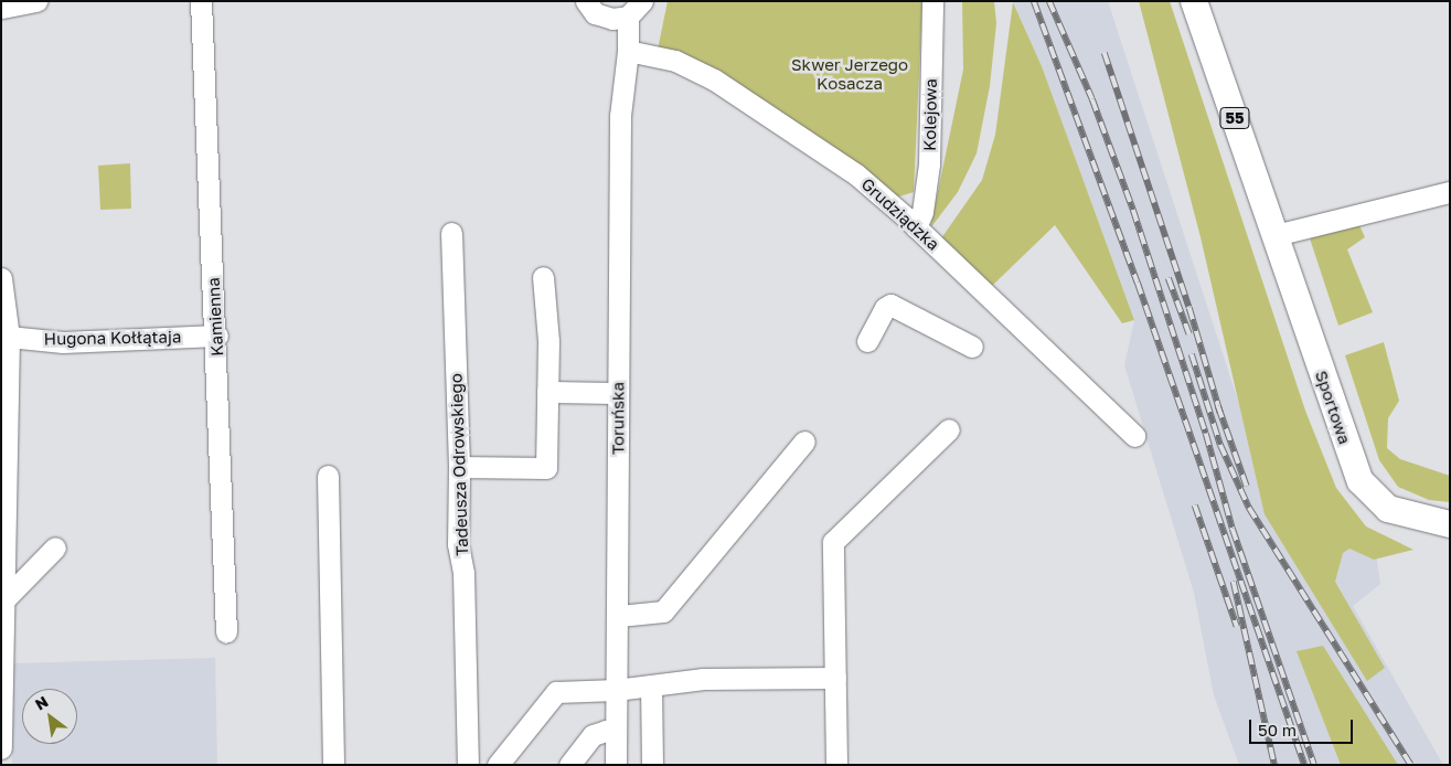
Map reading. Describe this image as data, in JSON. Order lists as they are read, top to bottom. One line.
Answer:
{"streets":{"main road":["55","Sportowa"],"street":["Kolejowa","Grudziądzka","Kamienna","Hugona Kołłątaja","Toruńska","Tadeusza Odrowskiego"]},"crossings":[["Kolejowa","Grudziądzka"],["55","Sportowa"],["Grudziądzka","Toruńska"],["Kamienna","Hugona Kołłątaja"]],"parks":["Skwer Jerzego Kosacza"],"scale_bar":"50 m","north":"top left"}
